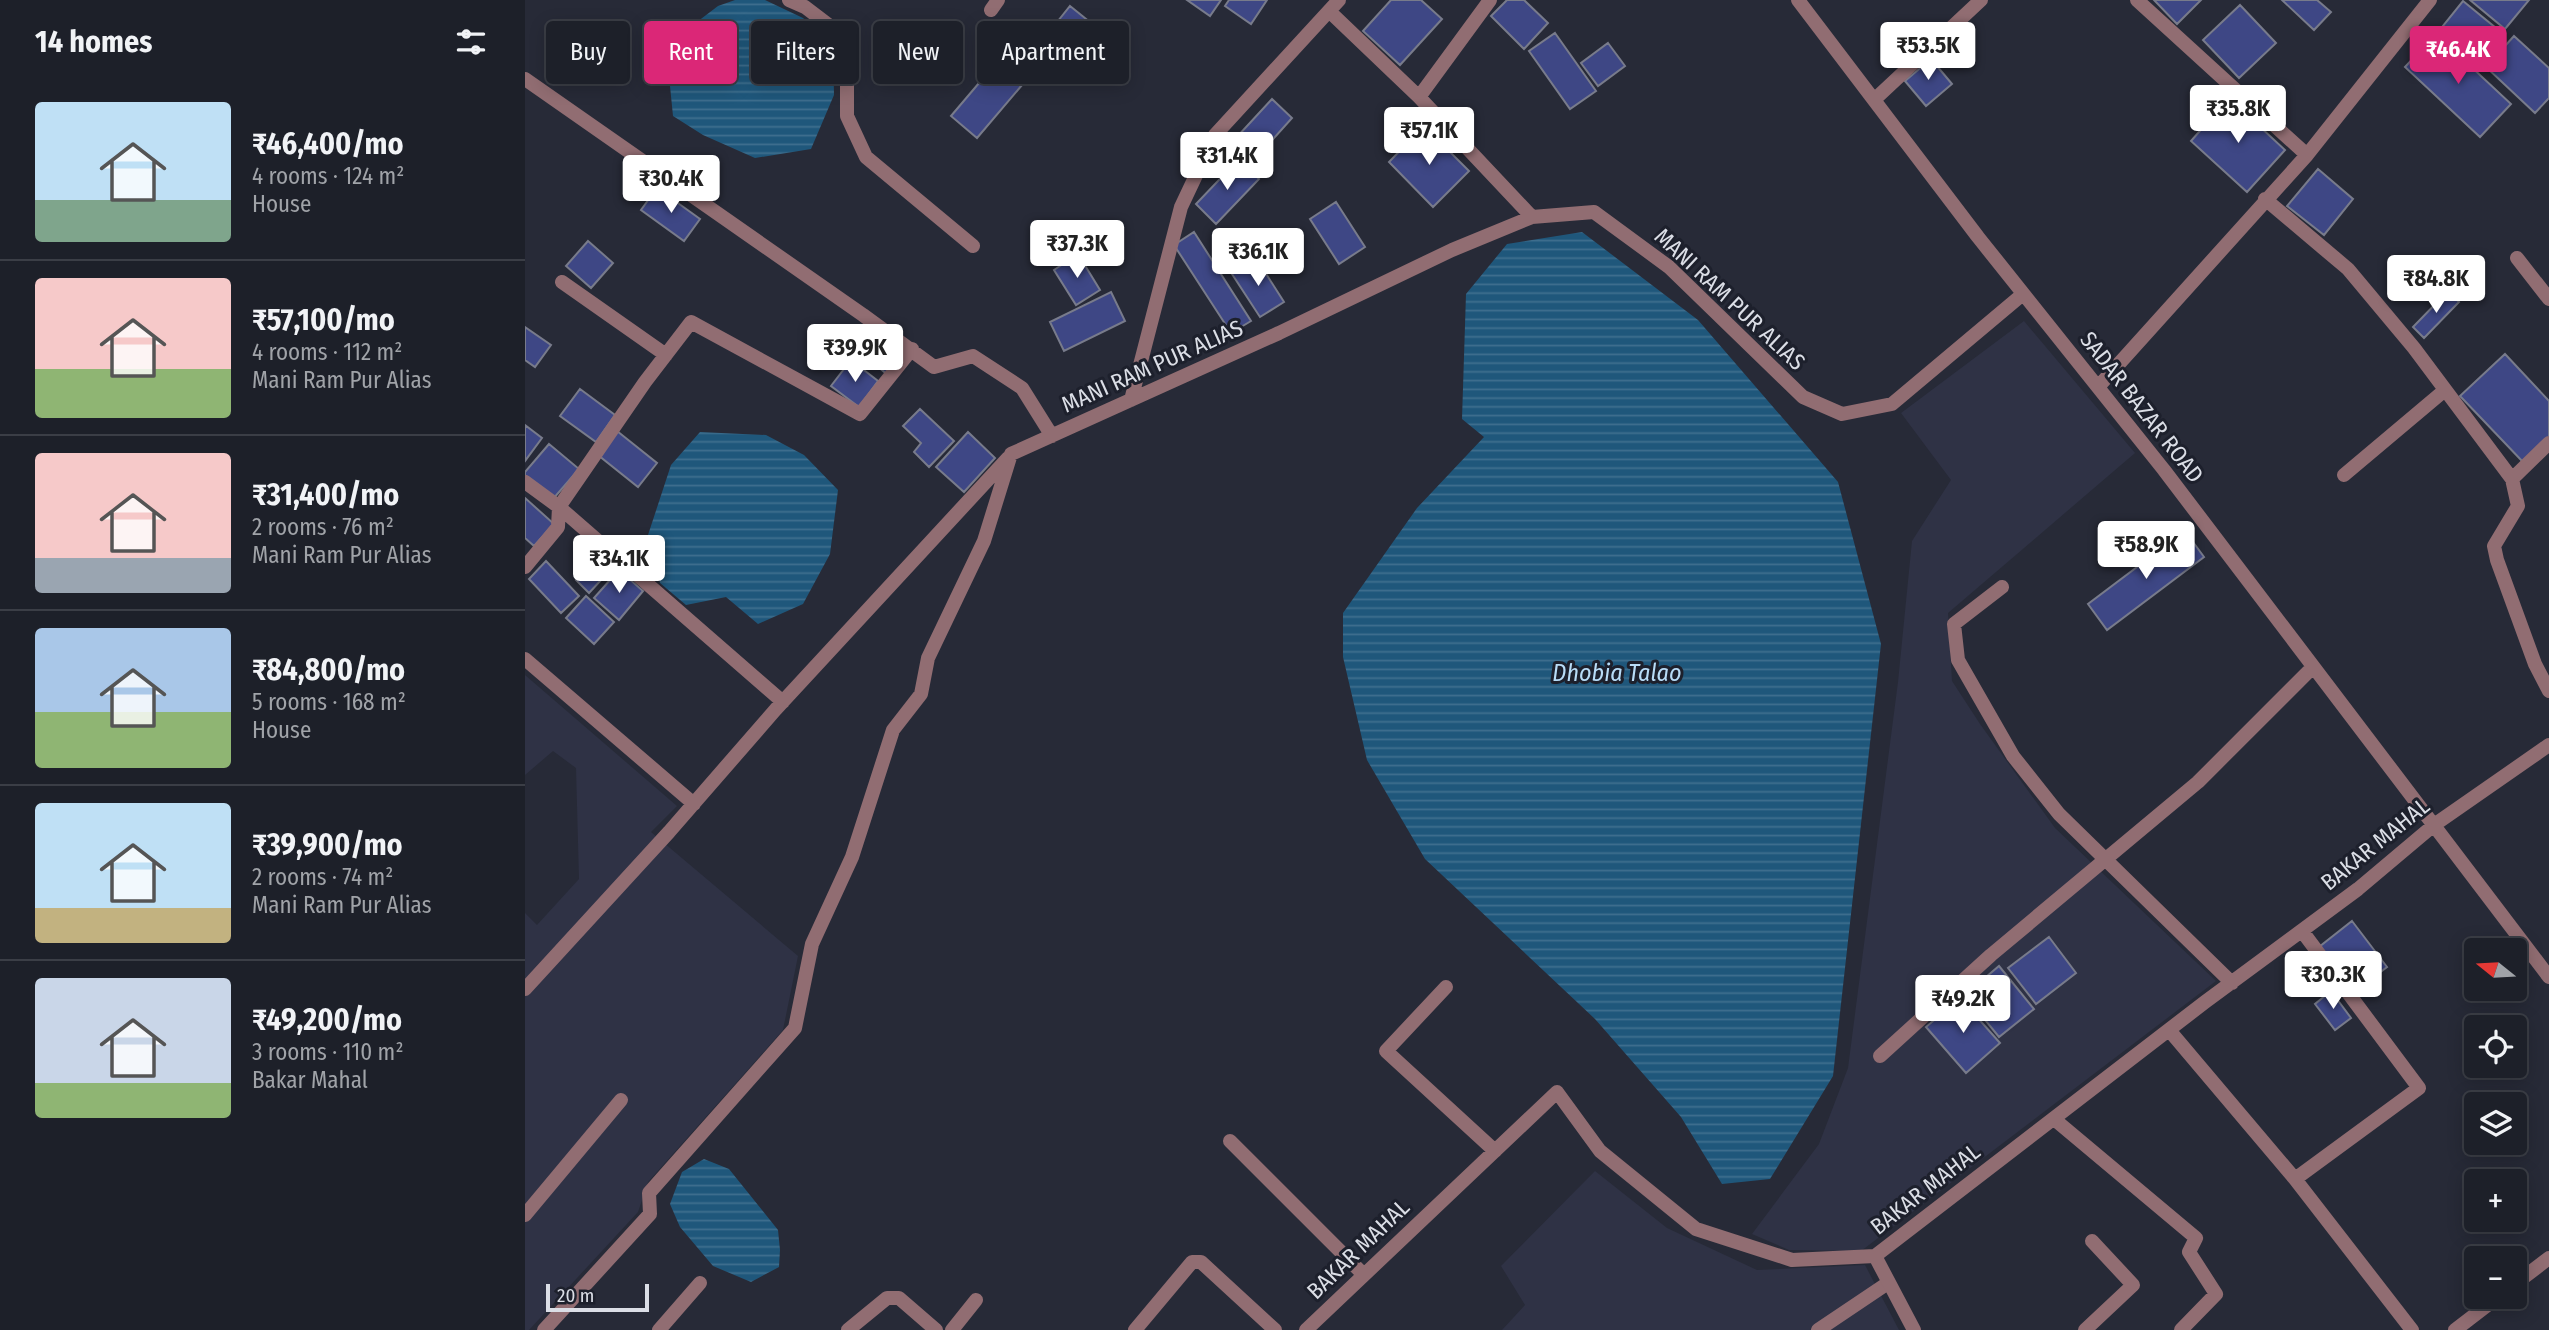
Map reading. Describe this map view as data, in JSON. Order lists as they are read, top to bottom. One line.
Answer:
{"streets":{"street":["MANI RAM PUR ALIAS","SADAR BAZAR ROAD","BAKAR MAHAL"]},"crossings":[["MANI RAM PUR ALIAS","SADAR BAZAR ROAD"],["SADAR BAZAR ROAD","BAKAR MAHAL"]],"water":["Dhobia Talao"],"scale_bar":"20 m","north":"left","page":{"heading":"14 homes","chip":["Buy","Rent","Filters","New","Apartment"],"price":["₹53.5K","₹46.4K","₹35.8K","₹57.1K","₹31.4K","₹30.4K","₹37.3K","₹36.1K","₹84.8K","₹39.9K","₹58.9K","₹34.1K","₹30.3K","₹49.2K"],"list":[{"name":"₹46,400/mo","note":"4 rooms · 124 m² · House"},{"name":"₹57,100/mo","note":"4 rooms · 112 m² · Mani Ram Pur Alias"},{"name":"₹31,400/mo","note":"2 rooms · 76 m² · Mani Ram Pur Alias"},{"name":"₹84,800/mo","note":"5 rooms · 168 m² · House"},{"name":"₹39,900/mo","note":"2 rooms · 74 m² · Mani Ram Pur Alias"},{"name":"₹49,200/mo","note":"3 rooms · 110 m² · Bakar Mahal"}],"map_buttons":["+","−"],"scale":"20 m"}}
